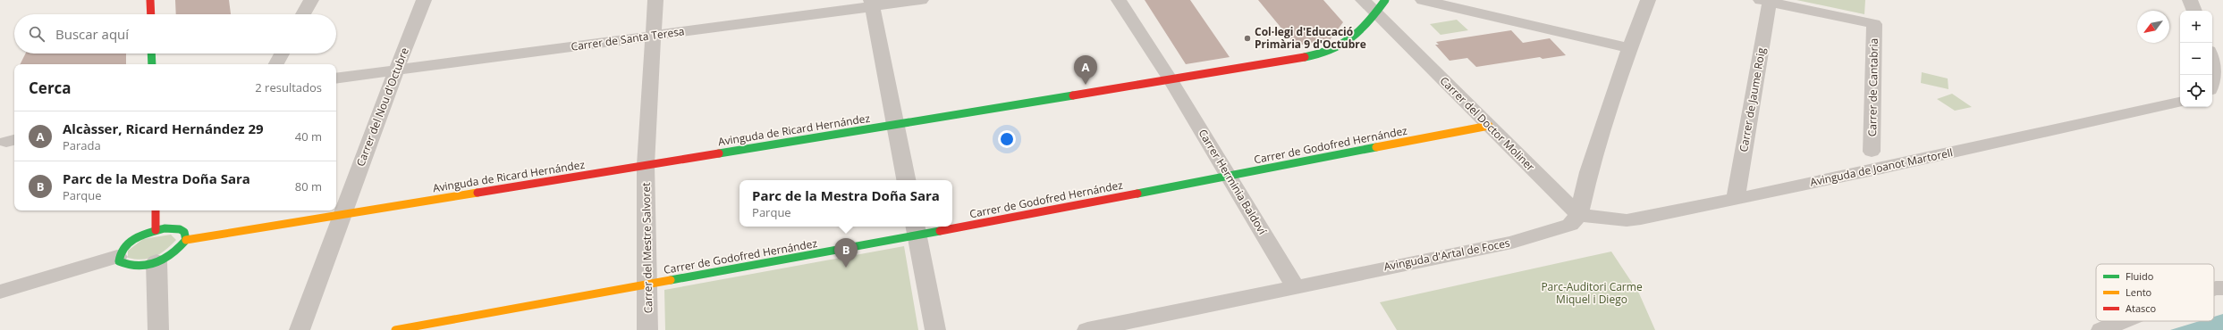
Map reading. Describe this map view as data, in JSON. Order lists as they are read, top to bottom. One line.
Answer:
{"streets":{"street":["Carrer de Santa Teresa","Carrer de Cantabria","Carrer de Jaume Roig","Carrer del Nou d'Octubre","Carrer del Doctor Moliner","Avinguda de Ricard Hernández","Carrer de Godofred Hernández","Avinguda de Joanot Martorell","Carrer Herminia Baldoví","Carrer del Mestre Salvoret","Avinguda d'Artal de Foces"]},"crossings":[["Carrer de Santa Teresa","Carrer del Nou d'Octubre"],["Carrer de Santa Teresa","Carrer del Mestre Salvoret"],["Carrer de Cantabria","Carrer de Jaume Roig"],["Carrer de Jaume Roig","Avinguda de Joanot Martorell"],["Carrer del Nou d'Octubre","Avinguda de Ricard Hernández"],["Carrer del Doctor Moliner","Avinguda de Ricard Hernández"],["Carrer del Doctor Moliner","Carrer de Godofred Hernández"],["Carrer del Doctor Moliner","Avinguda de Joanot Martorell"],["Carrer del Doctor Moliner","Avinguda d'Artal de Foces"],["Avinguda de Ricard Hernández","Carrer Herminia Baldoví"],["Avinguda de Ricard Hernández","Carrer del Mestre Salvoret"],["Carrer de Godofred Hernández","Carrer Herminia Baldoví"],["Carrer de Godofred Hernández","Carrer del Mestre Salvoret"],["Avinguda de Joanot Martorell","Avinguda d'Artal de Foces"],["Carrer Herminia Baldoví","Avinguda d'Artal de Foces"]],"parks":["Parc-Auditori Carme Miquel i Diego"],"places":["Col·legi d'Educació Primària 9 d'Octubre"],"legend":["Fluido","Lento","Atasco"],"north":"bottom left","page":{"map_buttons":["+","−"],"search":"Buscar aquí","pins":["A","B"],"heading":["Cerca","2 resultados"],"list":[{"mark":"A","name":"Alcàsser, Ricard Hernández 29","note":"Parada","value":"40 m"},{"mark":"B","name":"Parc de la Mestra Doña Sara","note":"Parque","value":"80 m"}],"popup":["Parc de la Mestra Doña Sara","Parque"]}}
